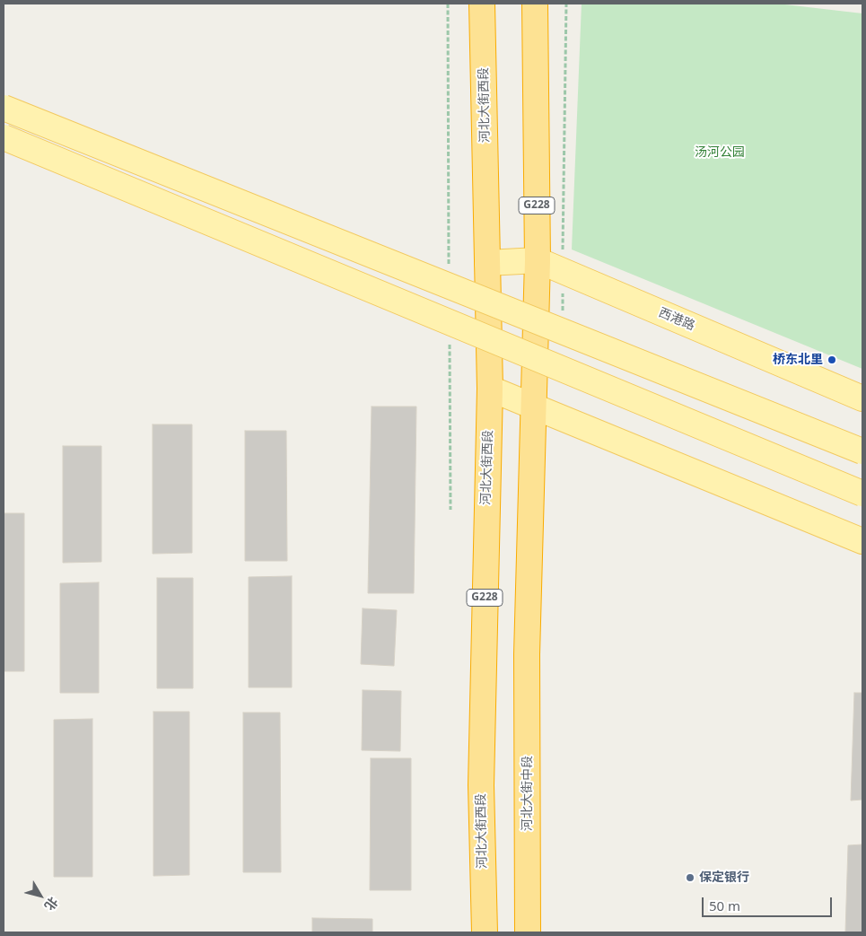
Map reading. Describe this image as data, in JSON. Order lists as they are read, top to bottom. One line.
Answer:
{"streets":{"highway":["河北大街西段","G228","河北大街中段"],"main road":["西港路"]},"crossings":[["河北大街西段","西港路"],["G228","西港路"],["G228","河北大街中段"]],"parks":["汤河公园"],"places":["桥东北里","保定银行"],"scale_bar":"50 m","north":"bottom right"}
